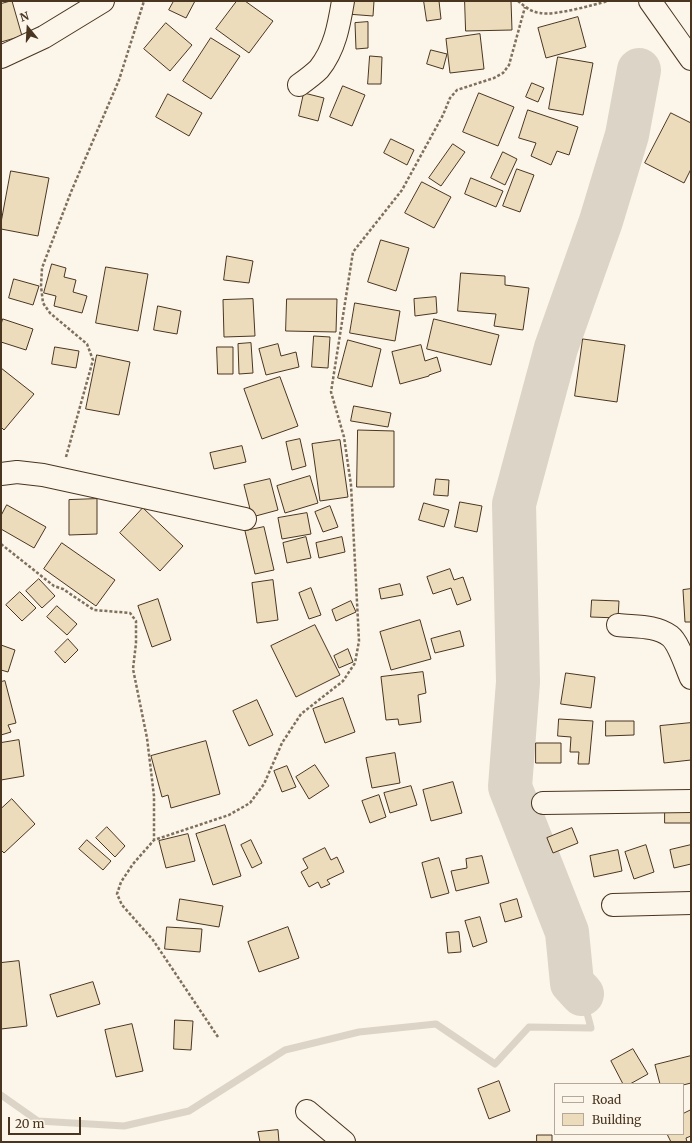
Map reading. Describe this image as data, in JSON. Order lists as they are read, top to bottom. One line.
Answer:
{"legend":["Road","Building"],"scale_bar":"20 m","north":"top"}
